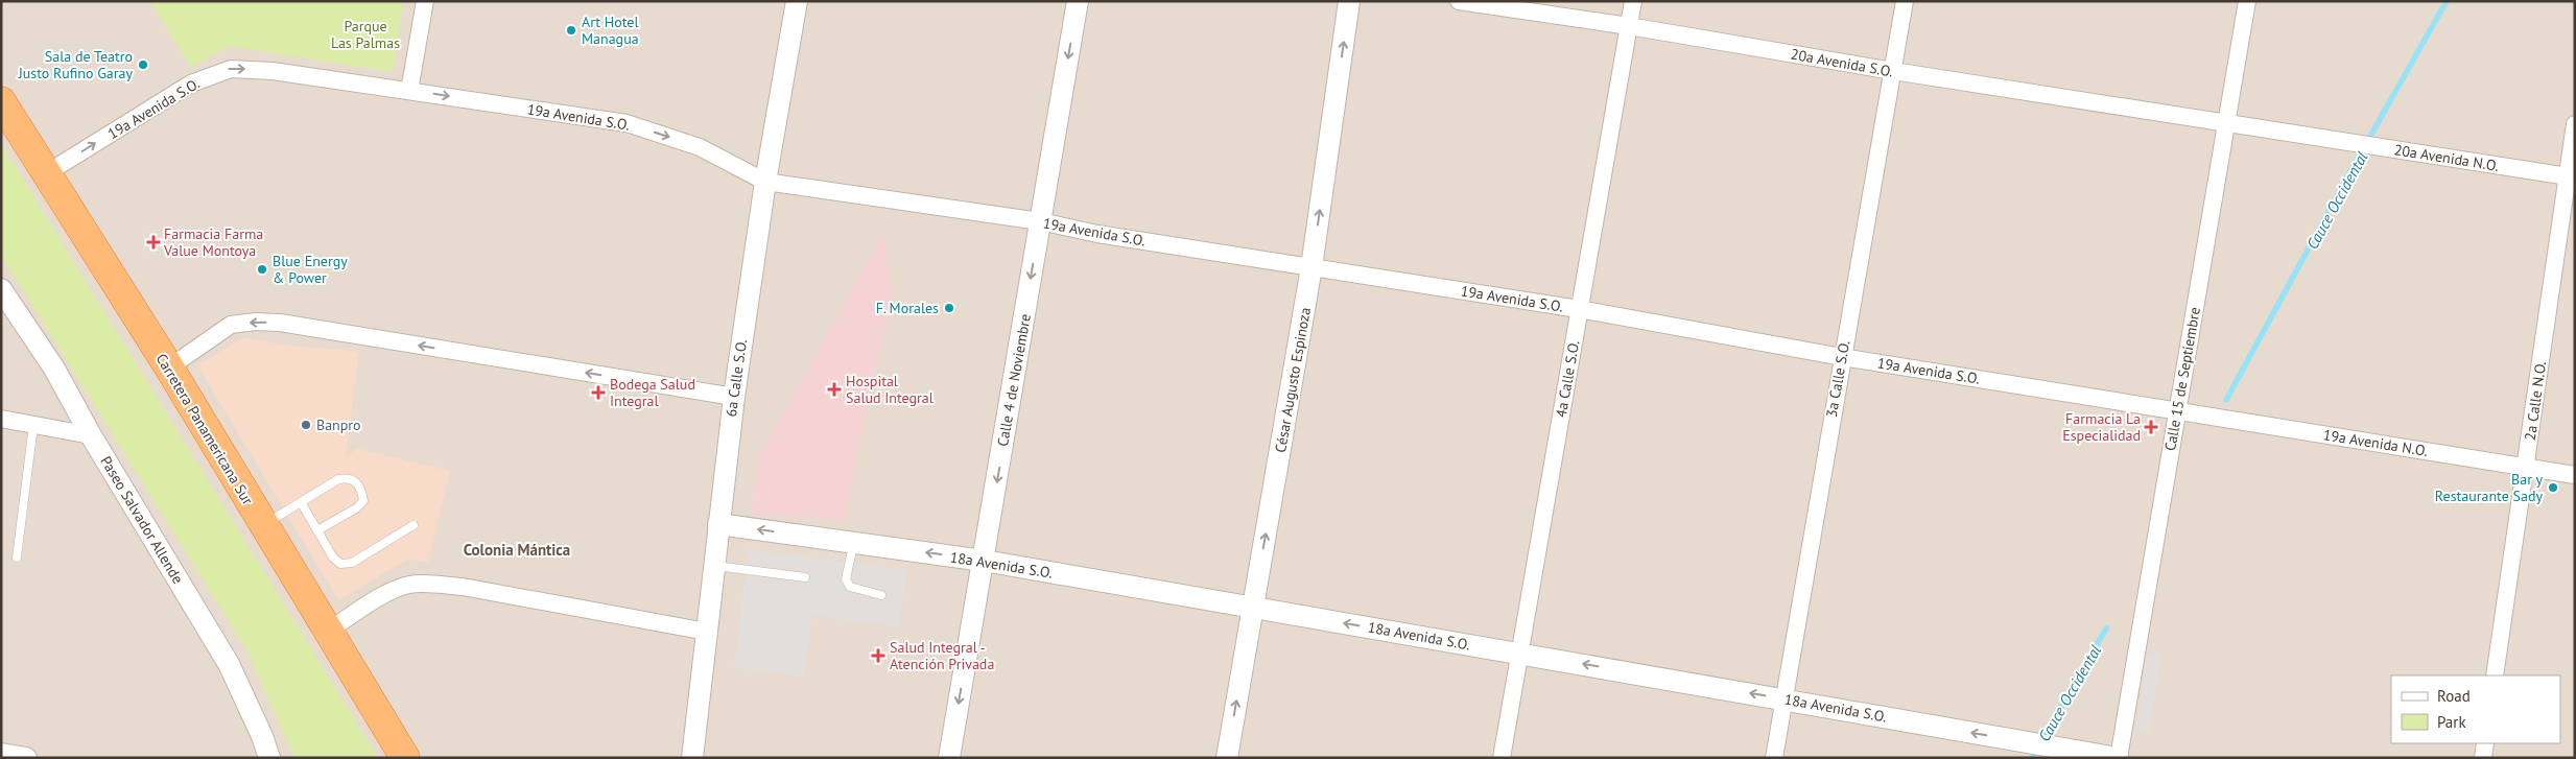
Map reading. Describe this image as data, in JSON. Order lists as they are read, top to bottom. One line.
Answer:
{"streets":{"highway":["Carretera Panamericana Sur"],"street":["20a Avenida S.O.","19a Avenida S.O.","20a Avenida N.O.","6a Calle S.O.","4a Calle S.O.","3a Calle S.O.","Calle 15 de Septiembre","Calle 4 de Noviembre","César Augusto Espinoza","2a Calle N.O.","19a Avenida N.O.","Paseo Salvador Allende","18a Avenida S.O."]},"crossings":[["20a Avenida S.O.","20a Avenida N.O."],["20a Avenida S.O.","4a Calle S.O."],["20a Avenida S.O.","3a Calle S.O."],["20a Avenida S.O.","Calle 15 de Septiembre"],["19a Avenida S.O.","6a Calle S.O."],["19a Avenida S.O.","4a Calle S.O."],["19a Avenida S.O.","3a Calle S.O."],["19a Avenida S.O.","Calle 15 de Septiembre"],["19a Avenida S.O.","Calle 4 de Noviembre"],["19a Avenida S.O.","César Augusto Espinoza"],["19a Avenida S.O.","Carretera Panamericana Sur"],["19a Avenida S.O.","19a Avenida N.O."],["20a Avenida N.O.","Calle 15 de Septiembre"],["20a Avenida N.O.","2a Calle N.O."],["6a Calle S.O.","18a Avenida S.O."],["4a Calle S.O.","18a Avenida S.O."],["3a Calle S.O.","18a Avenida S.O."],["Calle 15 de Septiembre","19a Avenida N.O."],["Calle 15 de Septiembre","18a Avenida S.O."],["Calle 4 de Noviembre","18a Avenida S.O."],["César Augusto Espinoza","18a Avenida S.O."],["2a Calle N.O.","19a Avenida N.O."]],"one_way":["Calle 4 de Noviembre","César Augusto Espinoza","18a Avenida S.O."],"districts":["Colonia Mántica"],"water":["Cauce Occidental"],"parks":["Parque Las Palmas"],"places":{"other":["Art Hotel Managua","Sala de Teatro Justo Rufino Garay","Blue Energy & Power","F. Morales","Banpro","Bar y Restaurante Sady"],"health":["Farmacia Farma Value Montoya","Hospital Salud Integral","Bodega Salud Integral","Farmacia La Especialidad","Salud Integral - Atención Privada"]},"legend":["Road","Park"]}
